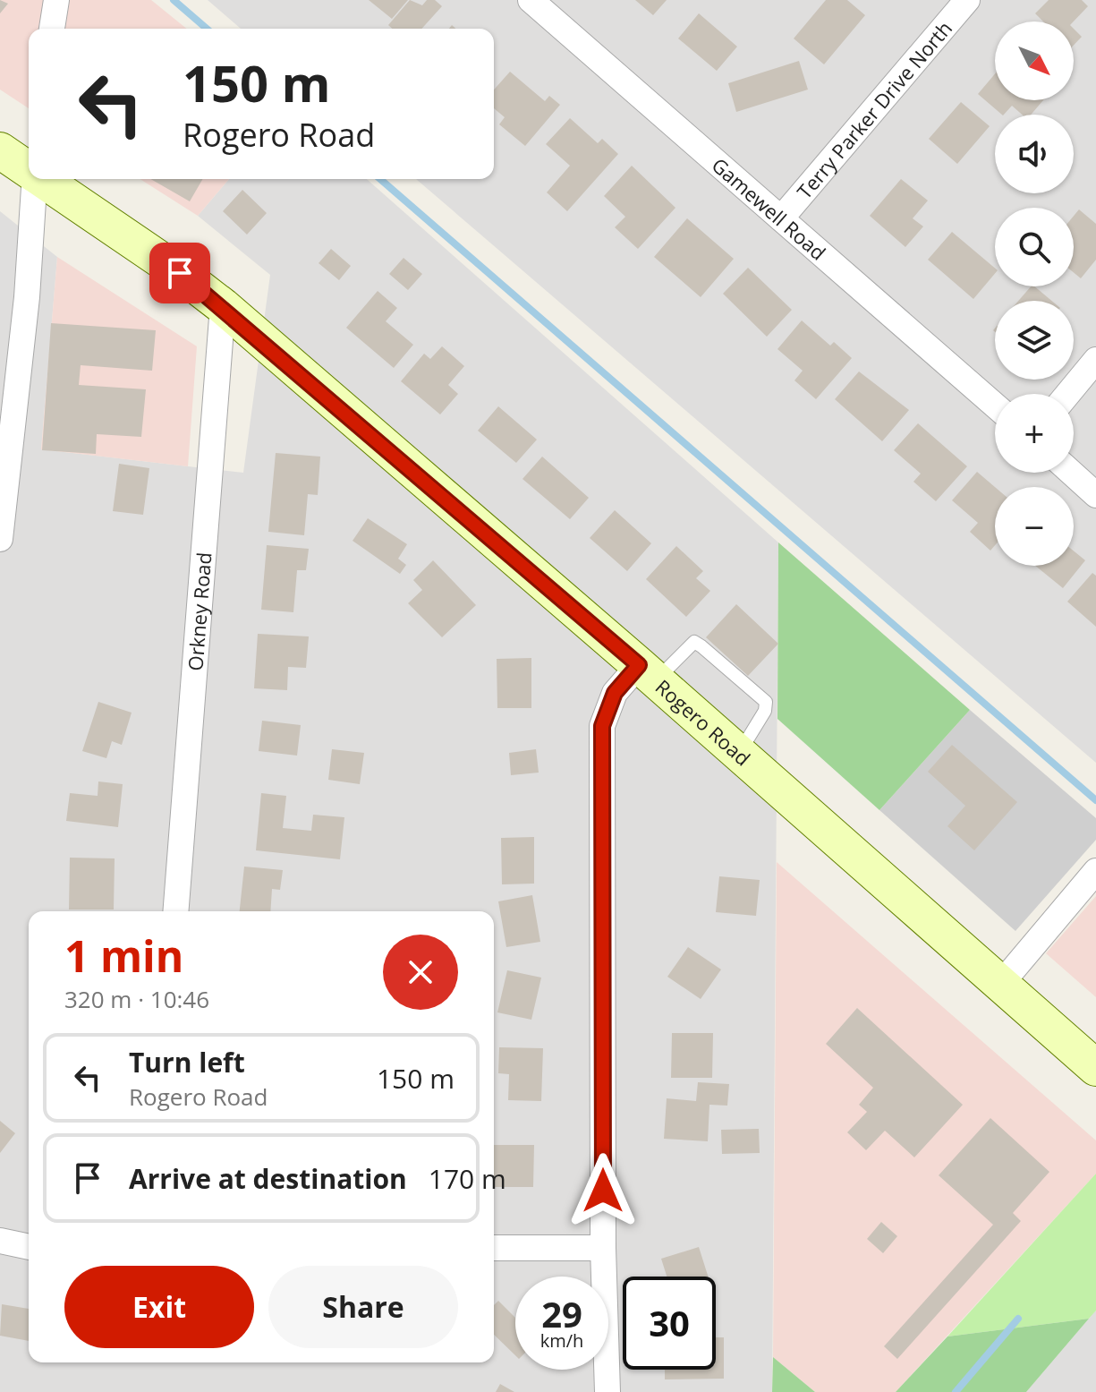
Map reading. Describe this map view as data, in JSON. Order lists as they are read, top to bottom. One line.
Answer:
{"streets":{"main road":["Rogero Road"],"street":["Terry Parker Drive North","Gamewell Road","Orkney Road"]},"crossings":[["Terry Parker Drive North","Gamewell Road"],["Orkney Road","Rogero Road"]],"north":"bottom right","page":{"map_buttons":["+","−"],"turn":["150 m","Rogero Road"],"heading":["1 min","320 m · 10:46"],"list":[{"name":"Turn left","note":"Rogero Road","value":"150 m"},{"name":"Arrive at destination","value":"170 m"}],"buttons":["Exit","Share"],"speed":"29 km/h","limit":"30"}}
